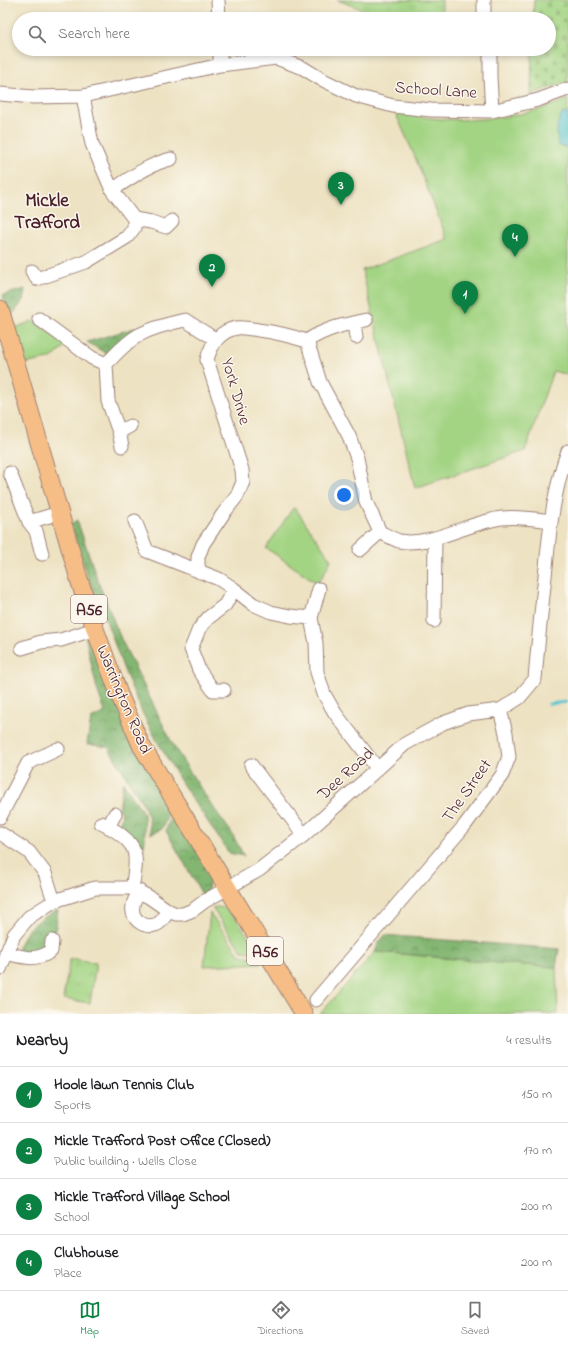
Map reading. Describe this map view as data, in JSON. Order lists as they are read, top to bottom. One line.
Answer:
{"streets":{"main road":["A56","Warrington Road"],"street":["School Lane","York Drive","Dee Road","The Street"]},"crossings":[["Warrington Road","Dee Road"],["Dee Road","The Street"]],"districts":["Mickle Trafford"],"page":{"search":"Search here","pins":["3","4","2","1"],"heading":["Nearby","4 results"],"list":[{"mark":"1","name":"Hoole lawn Tennis Club","note":"Sports","value":"150 m"},{"mark":"2","name":"Mickle Trafford Post Office (Closed)","note":"Public building · Wells Close","value":"170 m"},{"mark":"3","name":"Mickle Trafford Village School","note":"School","value":"200 m"},{"mark":"4","name":"Clubhouse","note":"Place","value":"200 m"}],"nav":["Map","Directions","Saved"]}}
